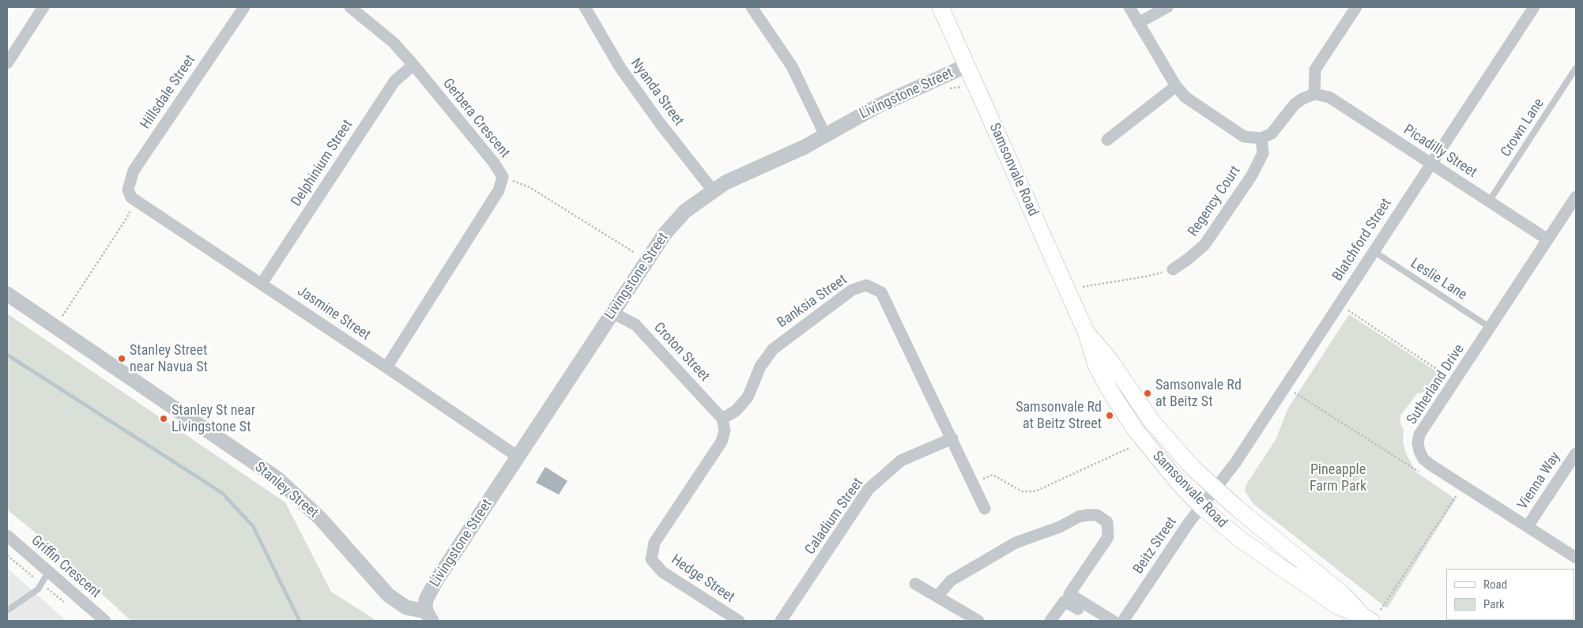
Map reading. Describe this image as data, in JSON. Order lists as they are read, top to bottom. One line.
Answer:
{"streets":{"main road":["Samsonvale Road"],"street":["Hillsdale Street","Nyanda Street","Livingstone Street","Gerbera Crescent","Picadilly Street","Delphinium Street","Regency Court","Blatchford Street","Banksia Street","Jasmine Street","Croton Street","Sutherland Drive","Vienna Way","Stanley Street","Caladium Street","Beitz Street","Griffin Crescent","Hedge Street"],"lane":["Crown Lane","Leslie Lane"]},"crossings":[["Hillsdale Street","Jasmine Street"],["Nyanda Street","Livingstone Street"],["Livingstone Street","Samsonvale Road"],["Livingstone Street","Jasmine Street"],["Livingstone Street","Croton Street"],["Livingstone Street","Stanley Street"],["Gerbera Crescent","Delphinium Street"],["Gerbera Crescent","Jasmine Street"],["Crown Lane","Picadilly Street"],["Picadilly Street","Blatchford Street"],["Picadilly Street","Sutherland Drive"],["Delphinium Street","Jasmine Street"],["Samsonvale Road","Blatchford Street"],["Samsonvale Road","Beitz Street"],["Blatchford Street","Leslie Lane"],["Blatchford Street","Beitz Street"],["Leslie Lane","Sutherland Drive"],["Banksia Street","Croton Street"],["Banksia Street","Caladium Street"],["Banksia Street","Hedge Street"],["Croton Street","Hedge Street"],["Sutherland Drive","Vienna Way"]],"parks":["Pineapple Farm Park"],"places":["Stanley Street near Navua St","Samsonvale Rd at Beitz St","Samsonvale Rd at Beitz Street","Stanley St near Livingstone St"],"legend":["Road","Park"]}
